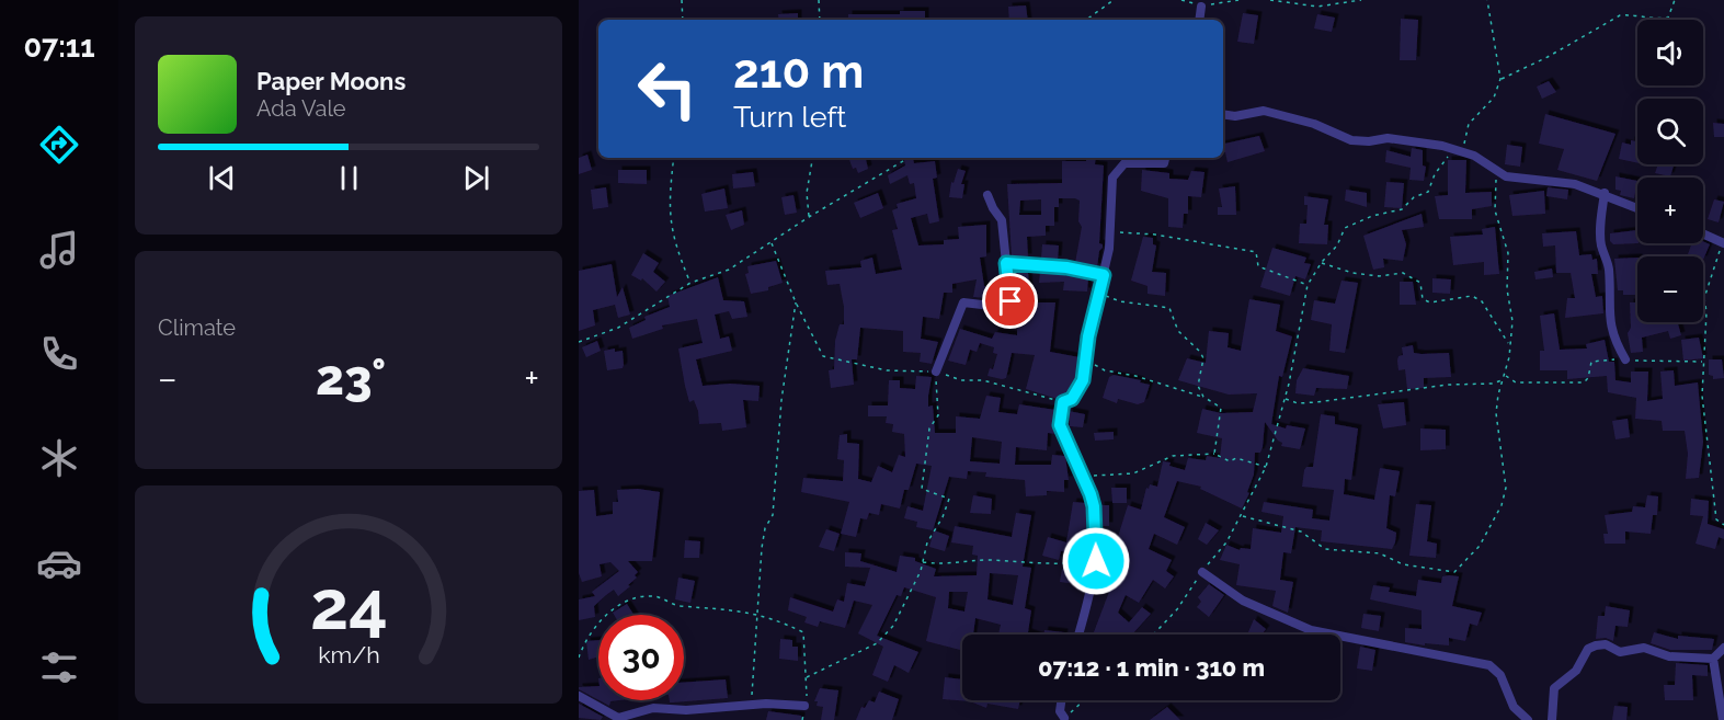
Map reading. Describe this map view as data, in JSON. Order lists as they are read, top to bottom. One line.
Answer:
{"page":{"tabs":"07:11","map_buttons":["+","−"],"turn":["210 m","Turn left"],"song":["Paper Moons","Ada Vale"],"tile":"Climate","heat":["−","23°","+"],"limit":"30","trip":"07:12 · 1 min · 310 m","gauge":["24","km/h"]}}
